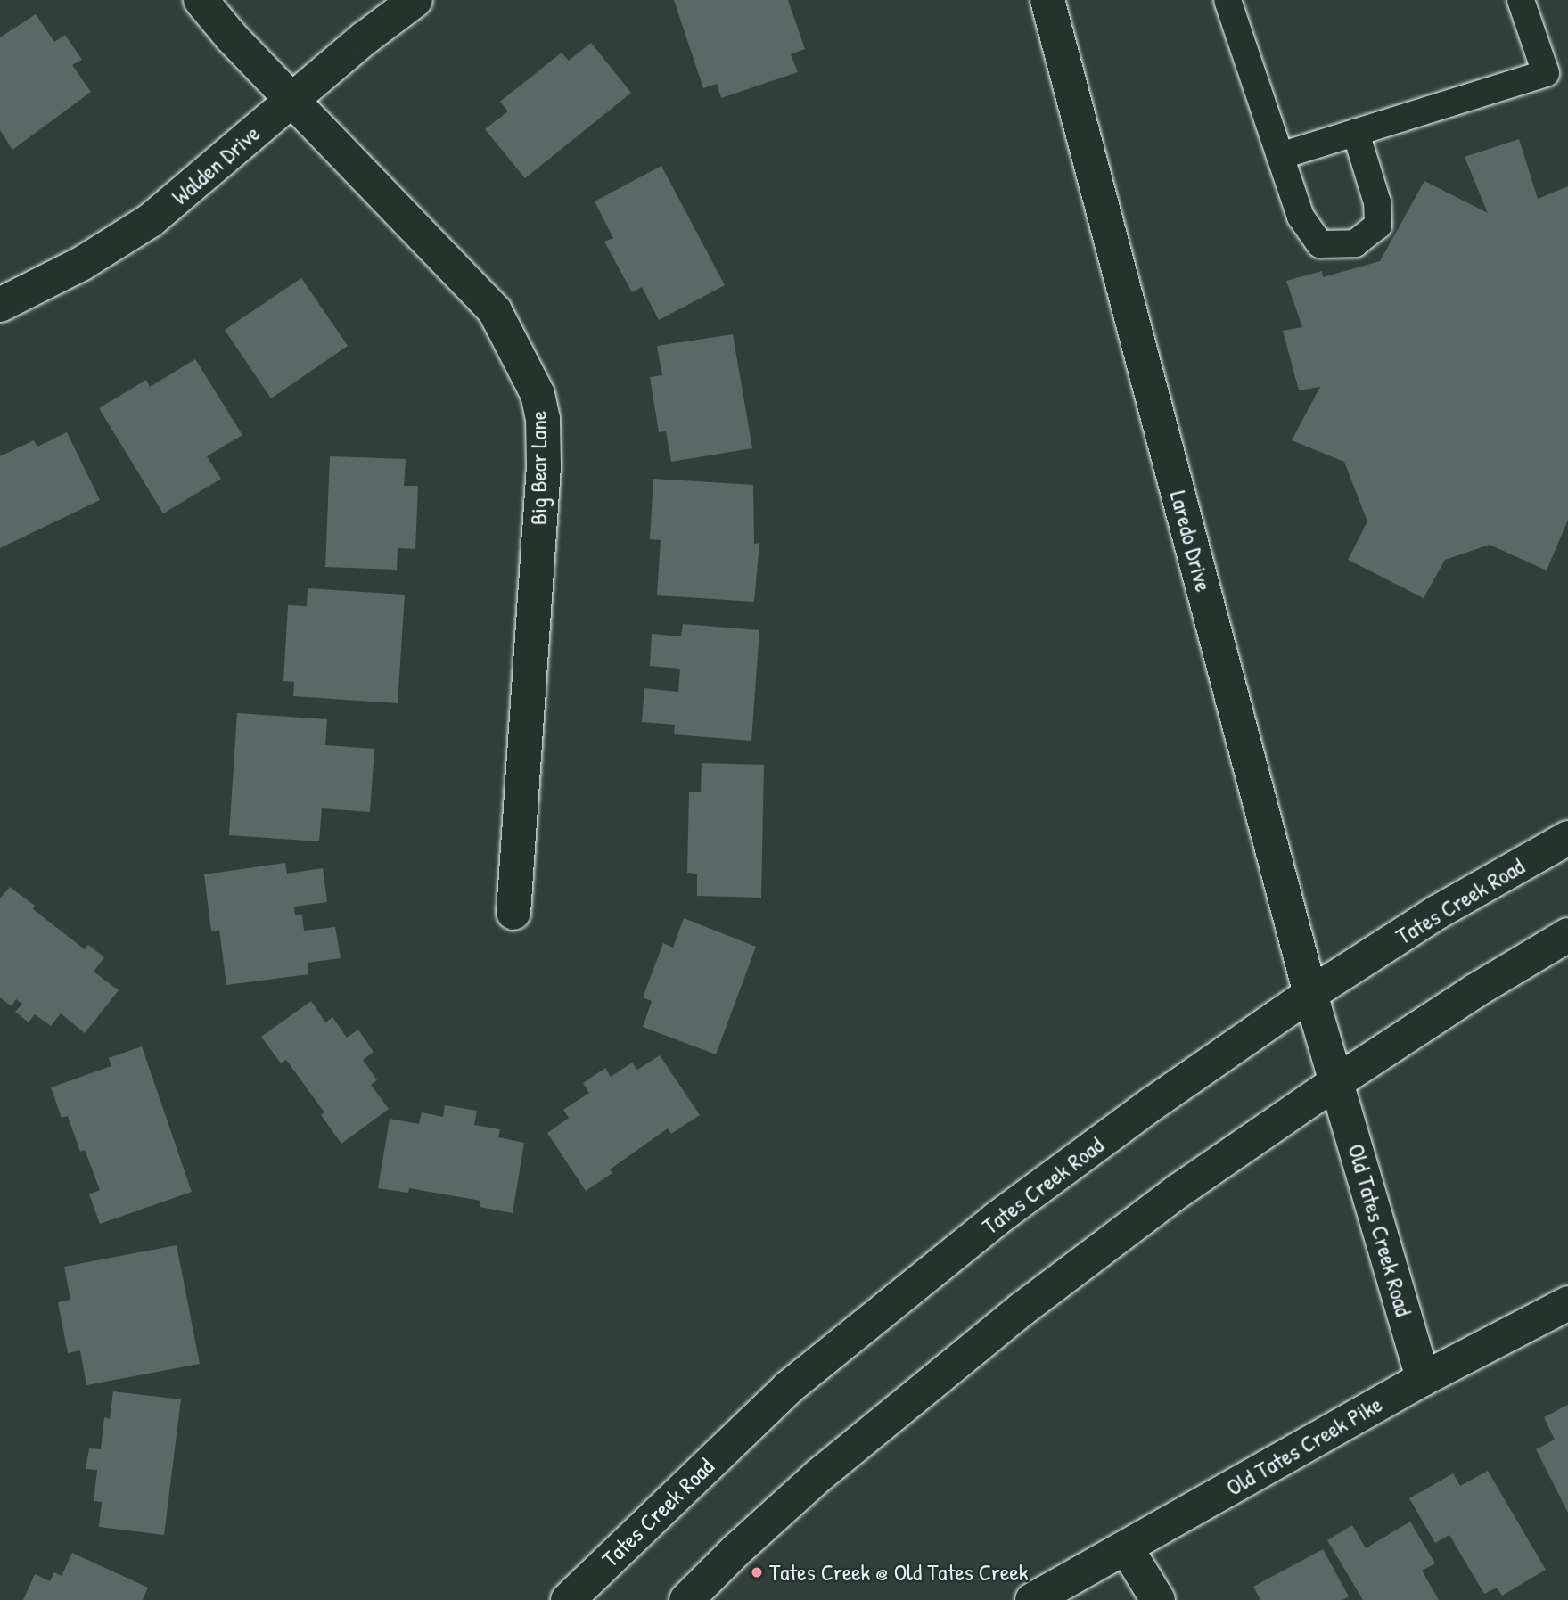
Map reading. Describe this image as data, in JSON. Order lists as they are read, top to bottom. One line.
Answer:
{"streets":{"street":["Walden Drive","Big Bear Lane","Laredo Drive","Tates Creek Road","Old Tates Creek Road","Old Tates Creek Pike"]},"crossings":[["Walden Drive","Big Bear Lane"],["Laredo Drive","Tates Creek Road"],["Laredo Drive","Old Tates Creek Road"],["Old Tates Creek Road","Old Tates Creek Pike"]],"places":["Tates Creek @ Old Tates Creek"]}
